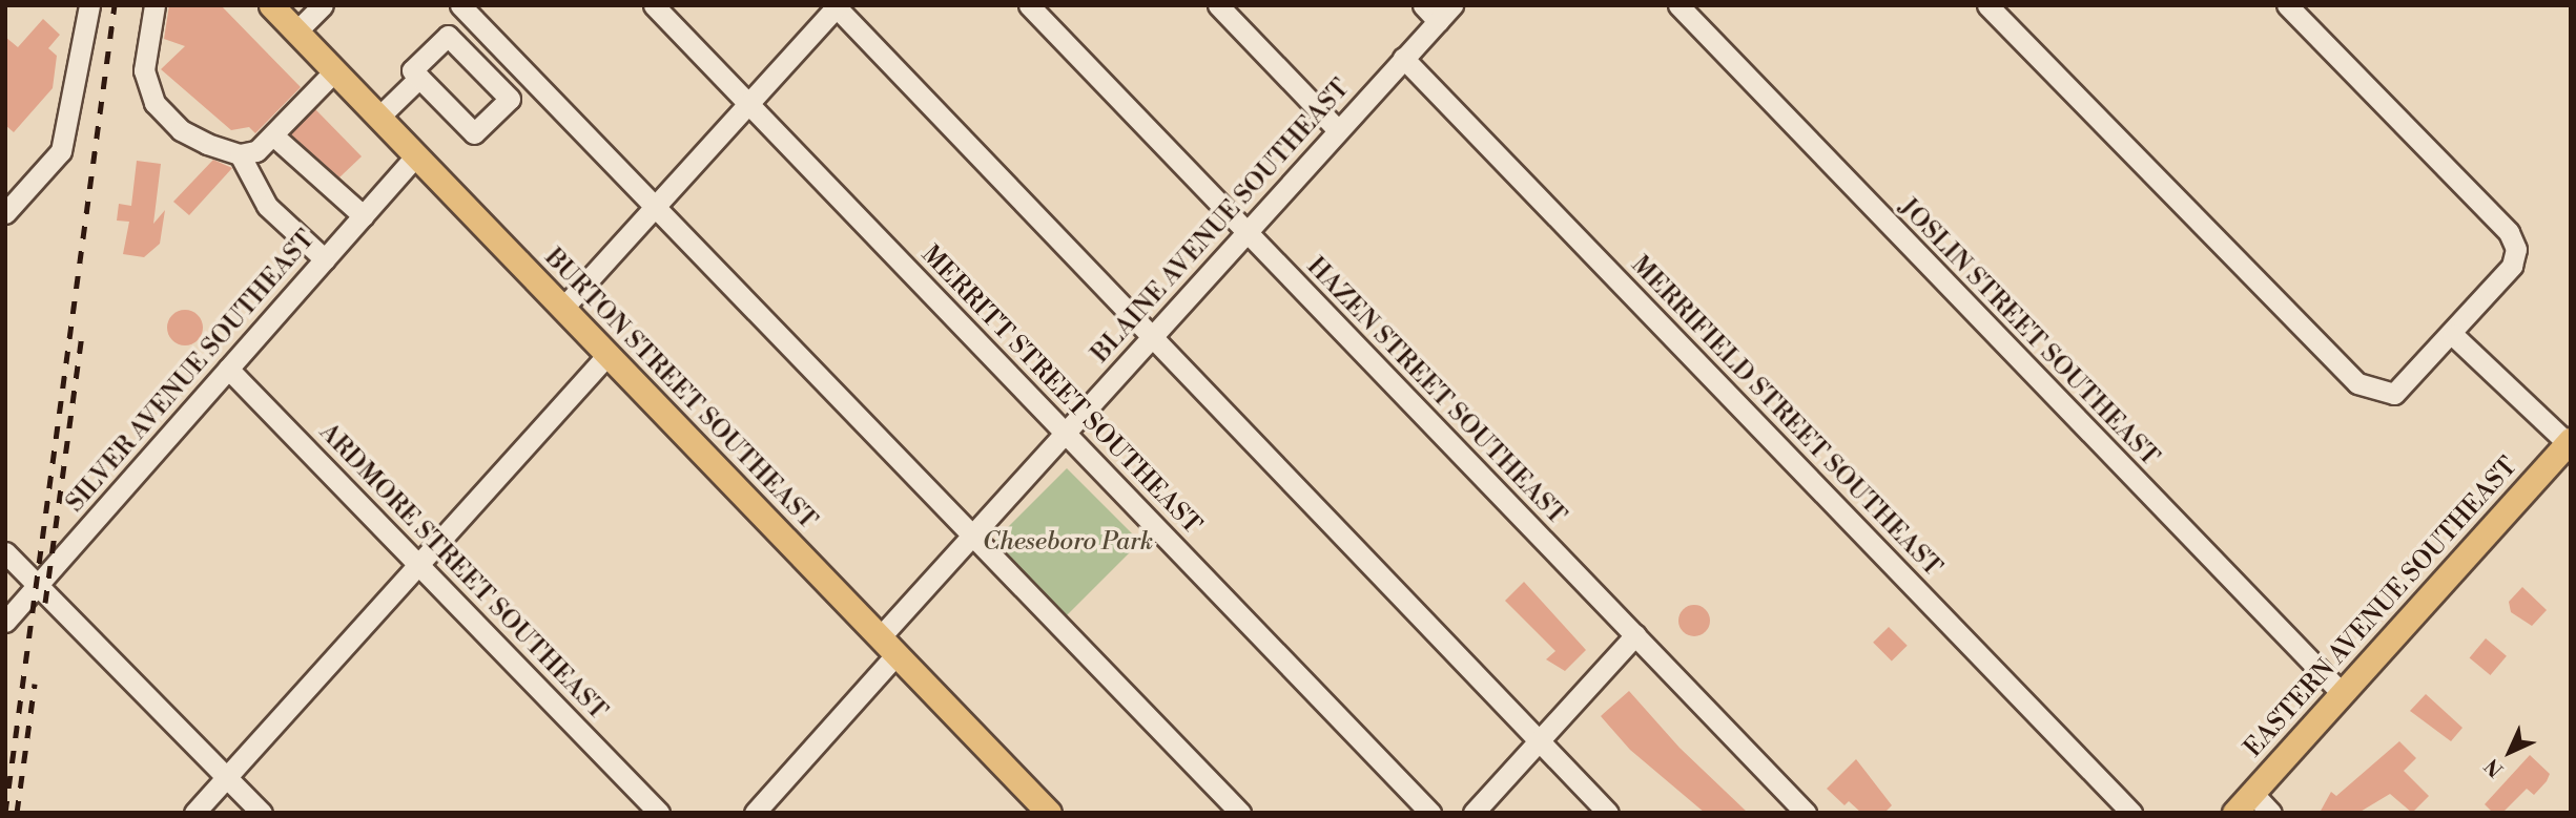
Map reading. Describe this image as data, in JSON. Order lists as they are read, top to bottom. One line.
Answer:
{"streets":{"main road":["BURTON STREET SOUTHEAST","EASTERN AVENUE SOUTHEAST"],"street":["BLAINE AVENUE SOUTHEAST","JOSLIN STREET SOUTHEAST","SILVER AVENUE SOUTHEAST","MERRITT STREET SOUTHEAST","HAZEN STREET SOUTHEAST","MERRIFIELD STREET SOUTHEAST","ARDMORE STREET SOUTHEAST"]},"crossings":[["BLAINE AVENUE SOUTHEAST","BURTON STREET SOUTHEAST"],["BLAINE AVENUE SOUTHEAST","MERRITT STREET SOUTHEAST"],["BLAINE AVENUE SOUTHEAST","HAZEN STREET SOUTHEAST"],["BLAINE AVENUE SOUTHEAST","MERRIFIELD STREET SOUTHEAST"],["JOSLIN STREET SOUTHEAST","EASTERN AVENUE SOUTHEAST"],["SILVER AVENUE SOUTHEAST","BURTON STREET SOUTHEAST"],["SILVER AVENUE SOUTHEAST","ARDMORE STREET SOUTHEAST"]],"parks":["Cheseboro Park"],"north":"bottom left"}
